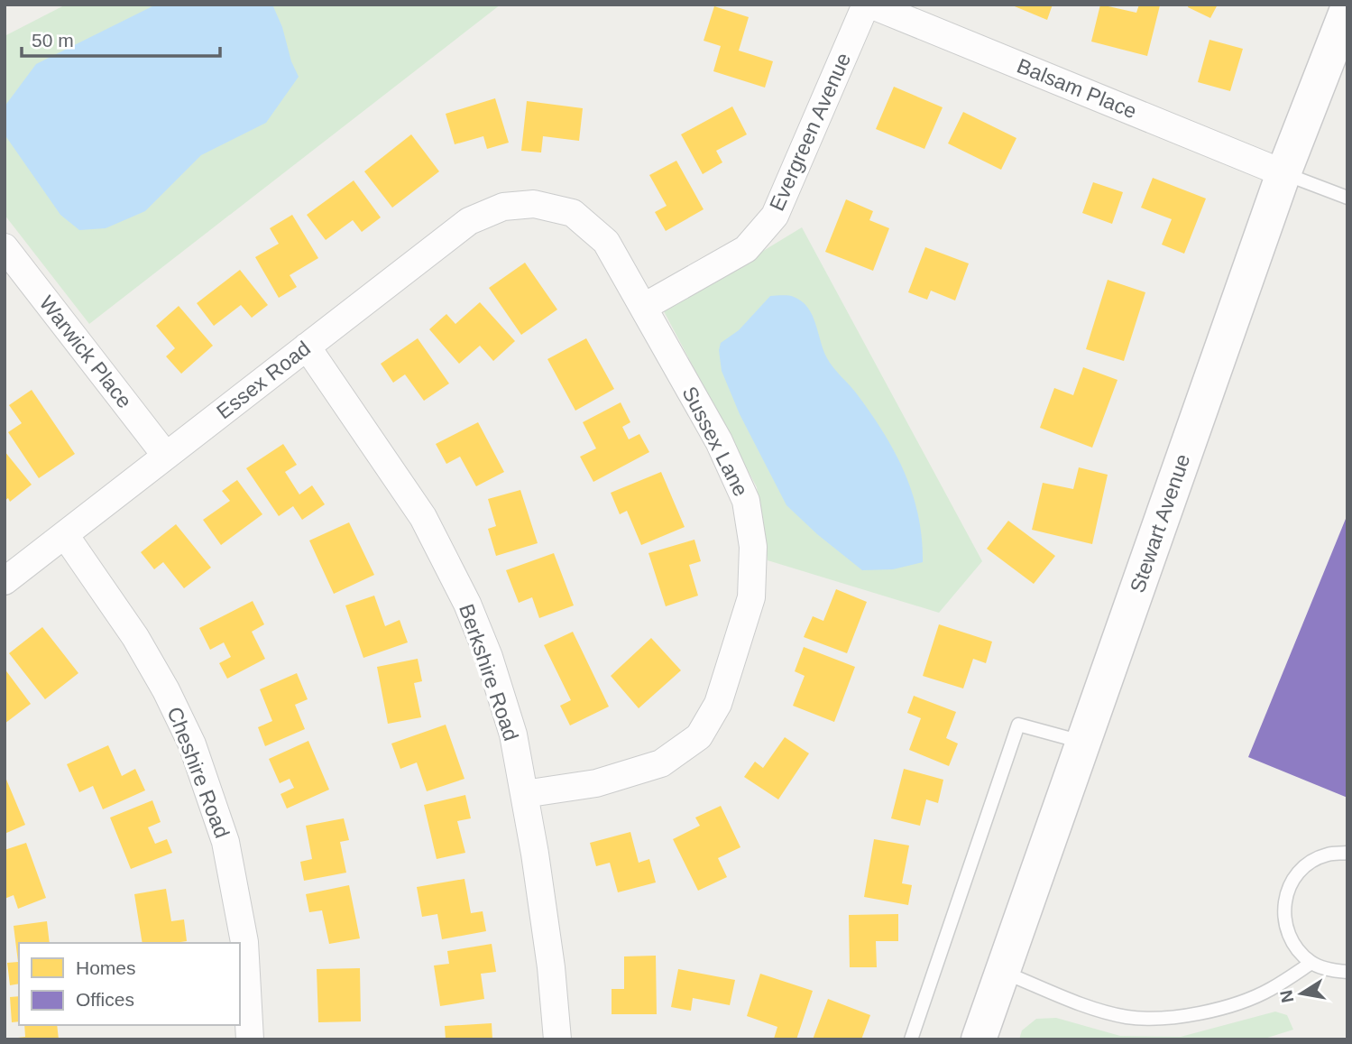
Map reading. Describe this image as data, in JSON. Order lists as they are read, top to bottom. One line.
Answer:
{"streets":{"main road":["Stewart Avenue"],"street":["Balsam Place","Evergreen Avenue","Warwick Place","Essex Road","Sussex Lane","Berkshire Road","Cheshire Road"]},"crossings":[["Balsam Place","Evergreen Avenue"],["Balsam Place","Stewart Avenue"],["Evergreen Avenue","Sussex Lane"],["Warwick Place","Essex Road"],["Essex Road","Sussex Lane"],["Essex Road","Berkshire Road"],["Essex Road","Cheshire Road"],["Sussex Lane","Berkshire Road"]],"legend":["Homes","Offices"],"scale_bar":"50 m","north":"left"}
